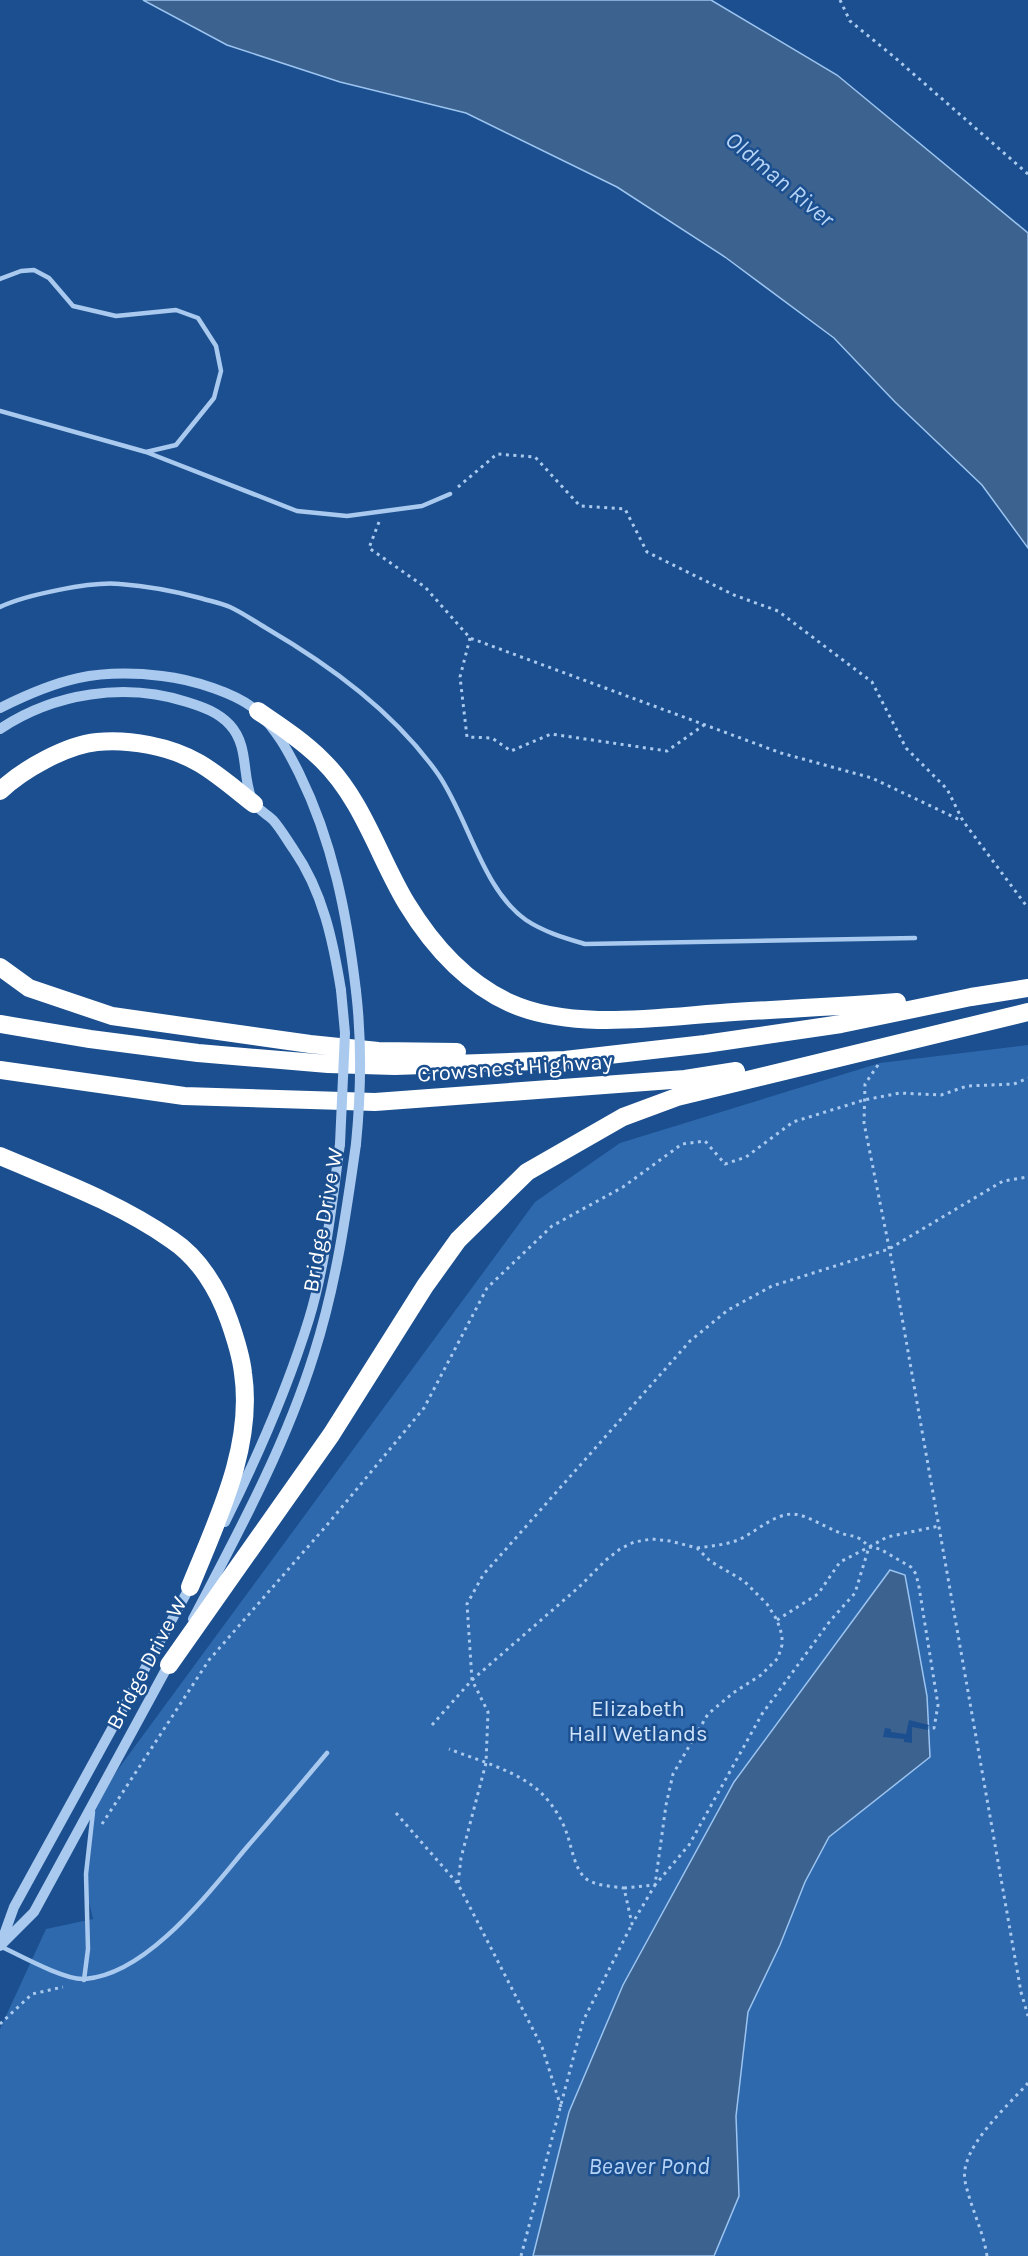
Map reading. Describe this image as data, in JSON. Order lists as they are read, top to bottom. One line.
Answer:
{"streets":{"highway":["Crowsnest Highway"],"street":["Bridge Drive W"]},"water":["Oldman River","Beaver Pond"],"parks":["Elizabeth Hall Wetlands"]}
